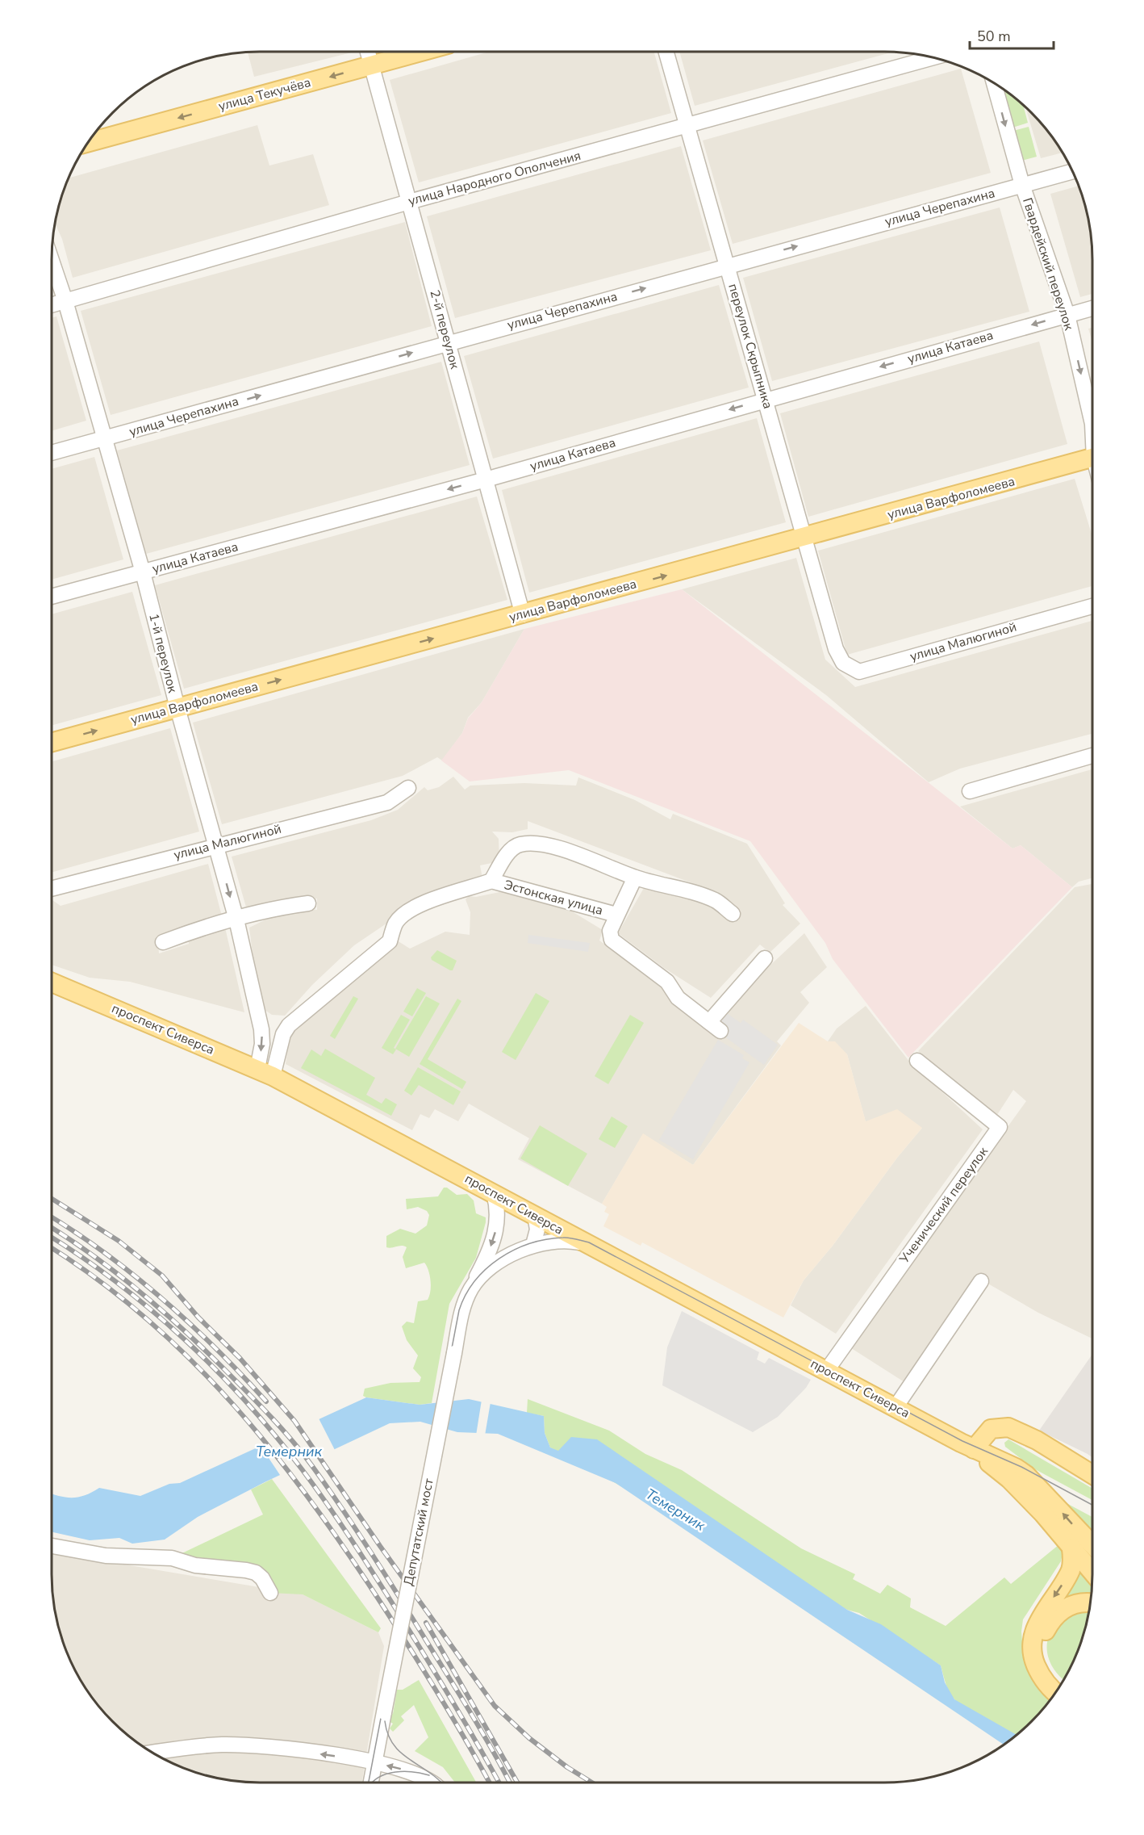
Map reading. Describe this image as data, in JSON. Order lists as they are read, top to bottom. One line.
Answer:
{"streets":{"main road":["улица Текучёва","улица Варфоломеева","проспект Сиверса"],"street":["улица Народного Ополчения","улица Черепахина","Гвардейский переулок","2-й переулок","переулок Скрыпника","улица Катаева","улица Малюгиной","1-й переулок","Эстонская улица","Ученический переулок","Депутатский мост"]},"crossings":[["улица Текучёва","2-й переулок"],["улица Народного Ополчения","2-й переулок"],["улица Народного Ополчения","переулок Скрыпника"],["улица Народного Ополчения","1-й переулок"],["улица Черепахина","Гвардейский переулок"],["улица Черепахина","2-й переулок"],["улица Черепахина","переулок Скрыпника"],["улица Черепахина","1-й переулок"],["Гвардейский переулок","улица Катаева"],["2-й переулок","улица Катаева"],["2-й переулок","улица Варфоломеева"],["переулок Скрыпника","улица Катаева"],["переулок Скрыпника","улица Варфоломеева"],["переулок Скрыпника","улица Малюгиной"],["улица Катаева","1-й переулок"],["улица Варфоломеева","1-й переулок"],["улица Малюгиной","1-й переулок"],["1-й переулок","проспект Сиверса"],["проспект Сиверса","Ученический переулок"],["проспект Сиверса","Депутатский мост"]],"one_way":["улица Текучёва","улица Черепахина","Гвардейский переулок","улица Катаева","улица Варфоломеева"],"water":["Темерник"],"scale_bar":"50 m"}
